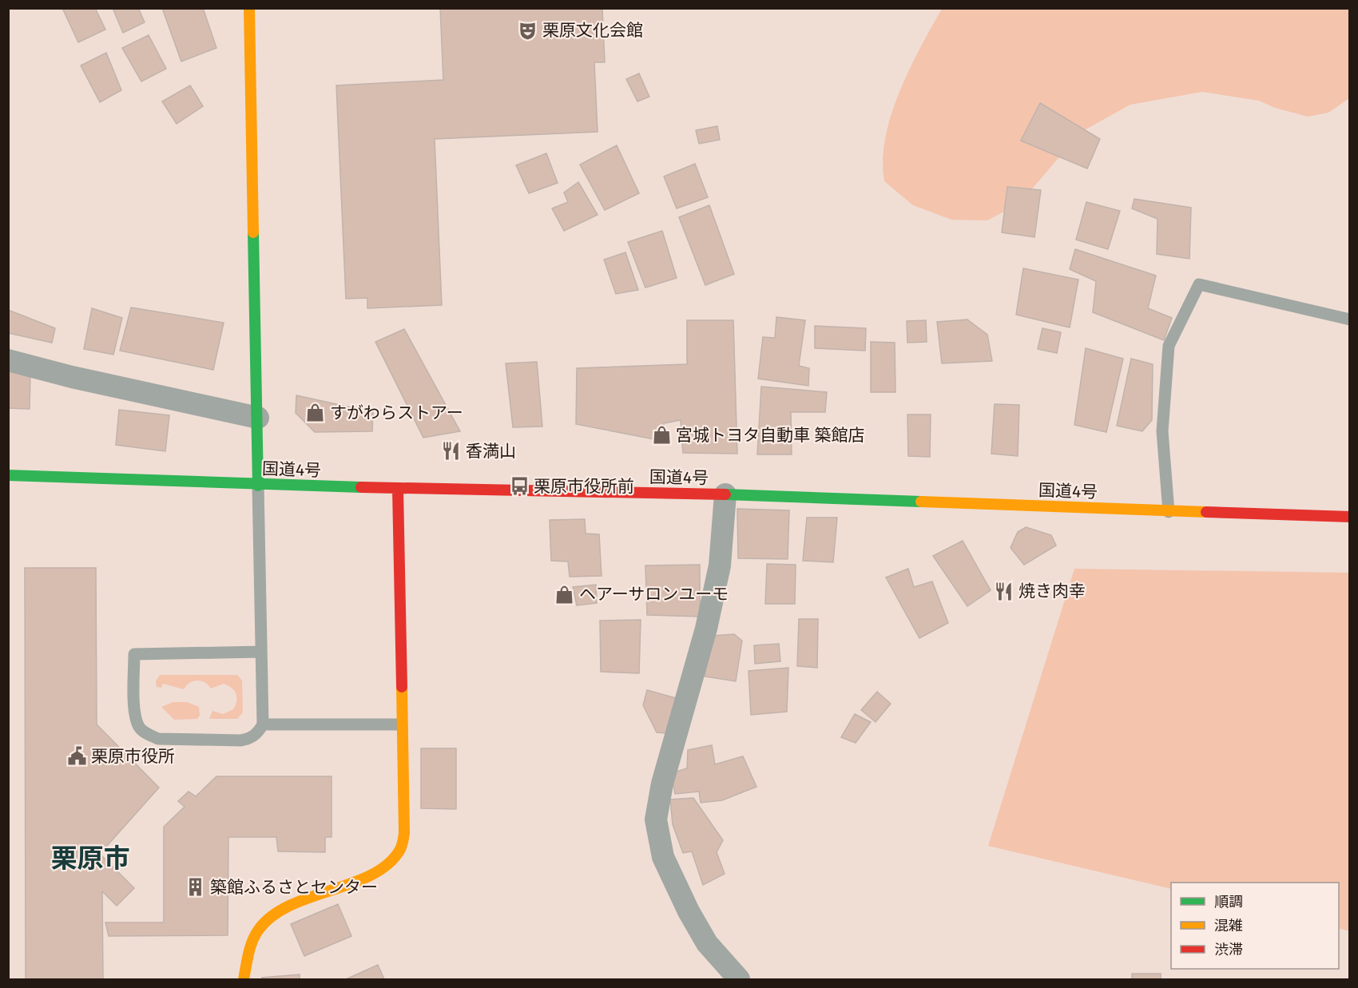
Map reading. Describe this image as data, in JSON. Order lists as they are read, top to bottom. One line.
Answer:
{"streets":{"main road":["国道4号"]},"districts":["栗原市"],"places":{"theatre":["栗原文化会館"],"shop":["すがわらストアー","宮城トヨタ自動車 築館店","ヘアーサロンユーモ"],"restaurant":["香満山","焼き肉幸"],"bus stop":["栗原市役所前"],"public building":["栗原市役所"],"building":["築館ふるさとセンター"]},"legend":["順調","混雑","渋滞"]}
